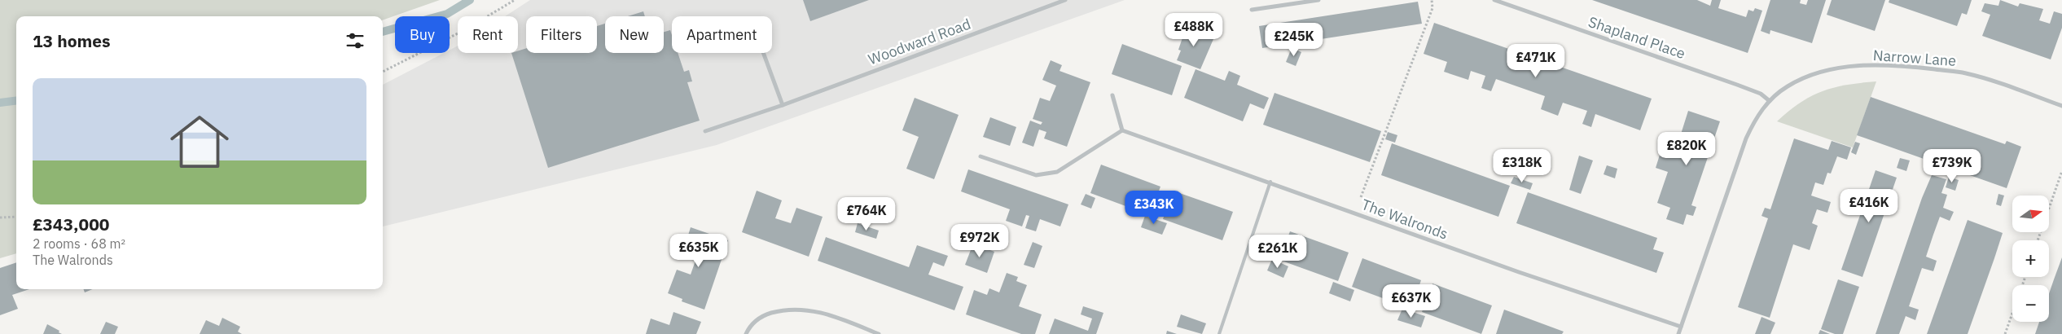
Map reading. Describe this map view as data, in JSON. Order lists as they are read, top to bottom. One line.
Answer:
{"streets":{"street":["Shapland Place","Woodward Road","Narrow Lane","The Walronds"]},"crossings":[["Shapland Place","Narrow Lane"]],"north":"right","page":{"price":["£488K","£245K","£471K","£820K","£318K","£739K","£416K","£343K","£764K","£972K","£635K","£261K","£637K"],"chip":["Buy","Rent","Filters","New","Apartment"],"heading":"13 homes","list":[{"name":"£343,000","note":"2 rooms · 68 m² · The Walronds"}],"map_buttons":["+","−"]}}
